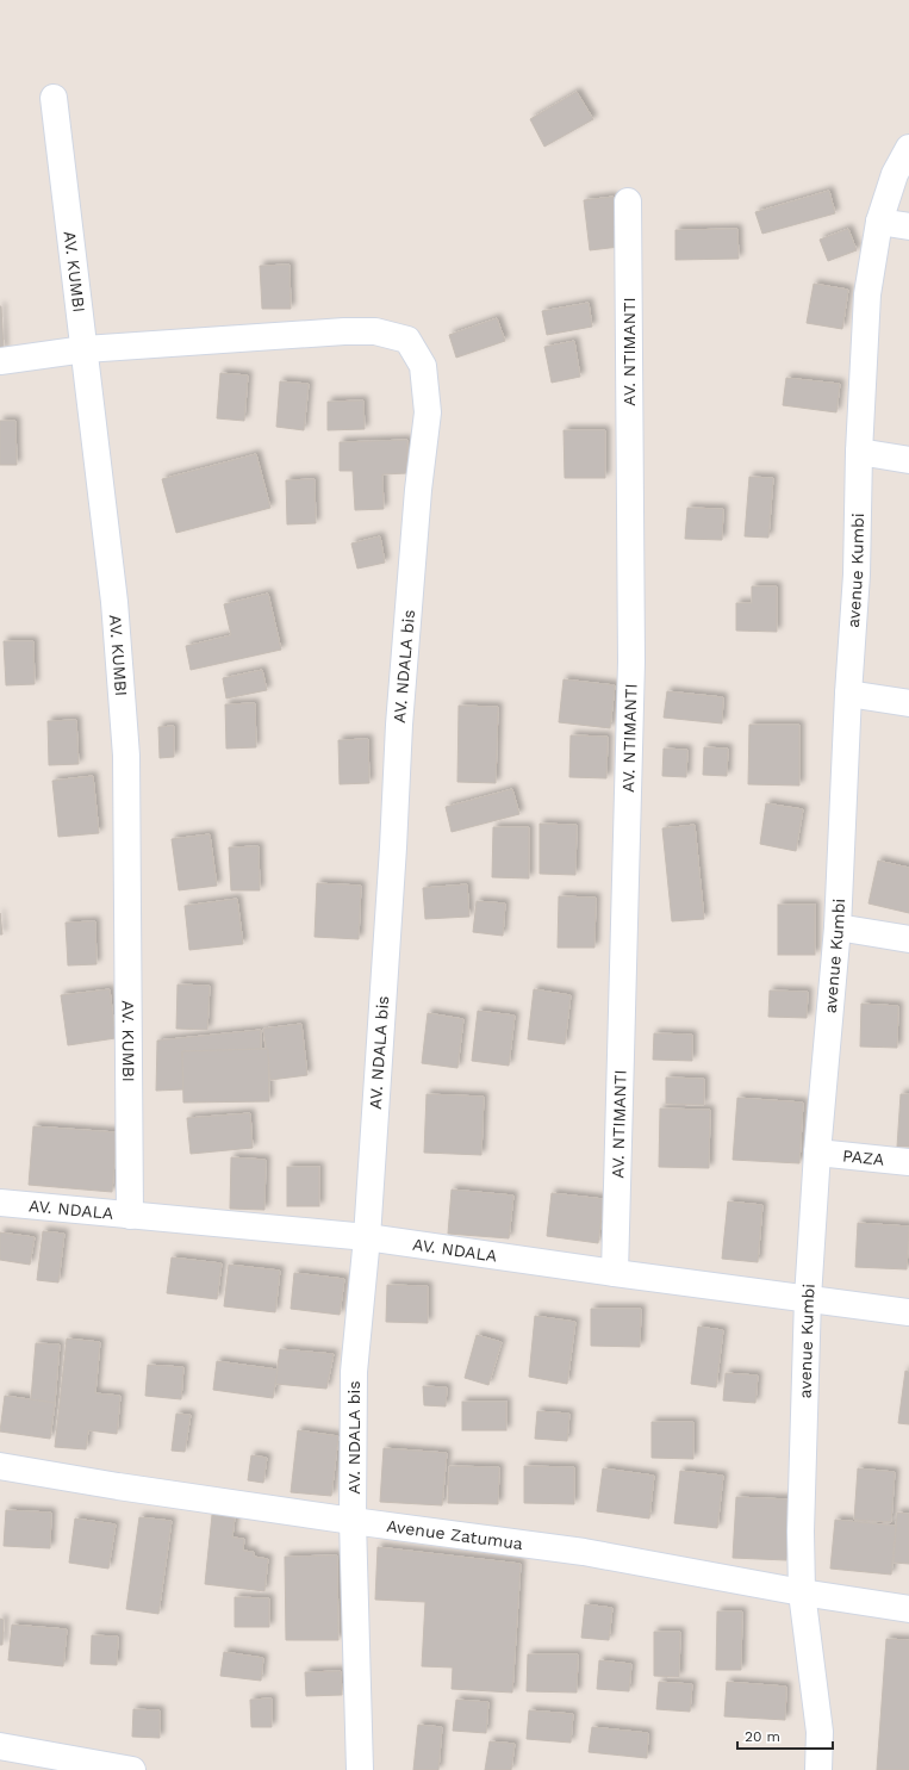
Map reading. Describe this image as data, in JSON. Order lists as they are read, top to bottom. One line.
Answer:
{"streets":{"street":["AV. KUMBI","AV. NTIMANTI","avenue Kumbi","AV. NDALA bis","PAZA","AV. NDALA","Avenue Zatumua"]},"crossings":[["AV. KUMBI","AV. NDALA bis"],["AV. KUMBI","AV. NDALA"],["AV. NTIMANTI","AV. NDALA"],["avenue Kumbi","PAZA"],["avenue Kumbi","AV. NDALA"],["avenue Kumbi","Avenue Zatumua"],["AV. NDALA bis","AV. NDALA"],["AV. NDALA bis","Avenue Zatumua"]],"scale_bar":"20 m"}
